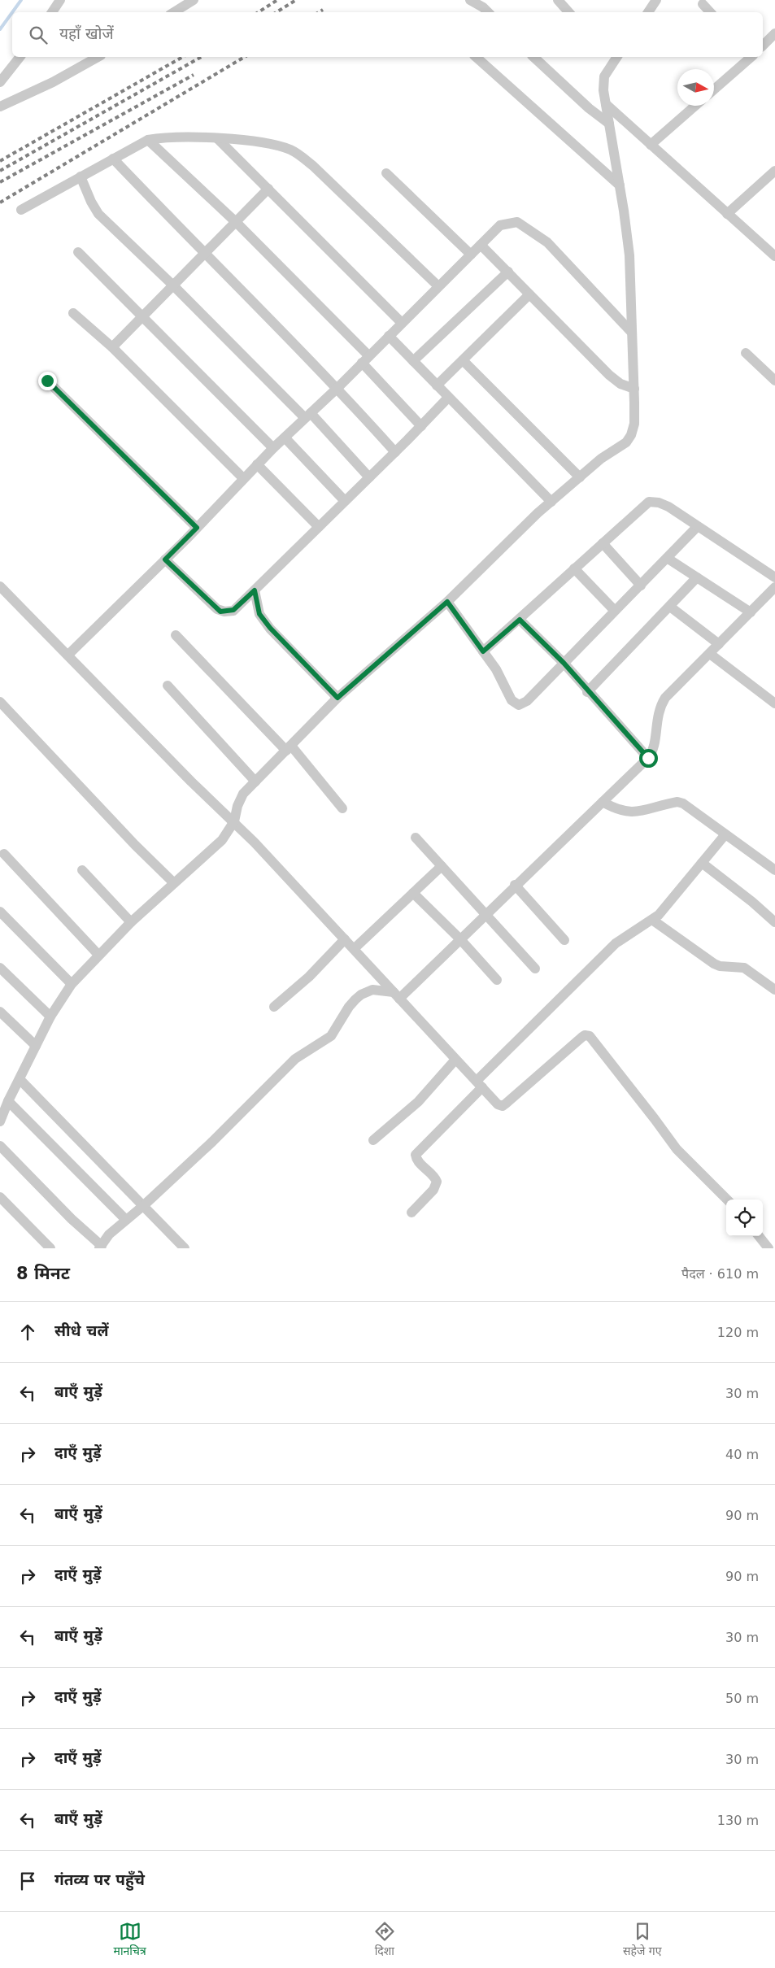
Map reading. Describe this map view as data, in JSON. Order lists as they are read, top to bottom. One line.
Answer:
{"north":"right","page":{"search":"यहाँ खोजें","heading":["8 मिनट","पैदल · 610 m"],"list":[["सीधे चलें","120 m"],["बाएँ मुड़ें","30 m"],["दाएँ मुड़ें","40 m"],["बाएँ मुड़ें","90 m"],["दाएँ मुड़ें","90 m"],["बाएँ मुड़ें","30 m"],["दाएँ मुड़ें","50 m"],["दाएँ मुड़ें","30 m"],["बाएँ मुड़ें","130 m"],"गंतव्य पर पहुँचे"],"nav":["मानचित्र","दिशा","सहेजे गए"]}}
